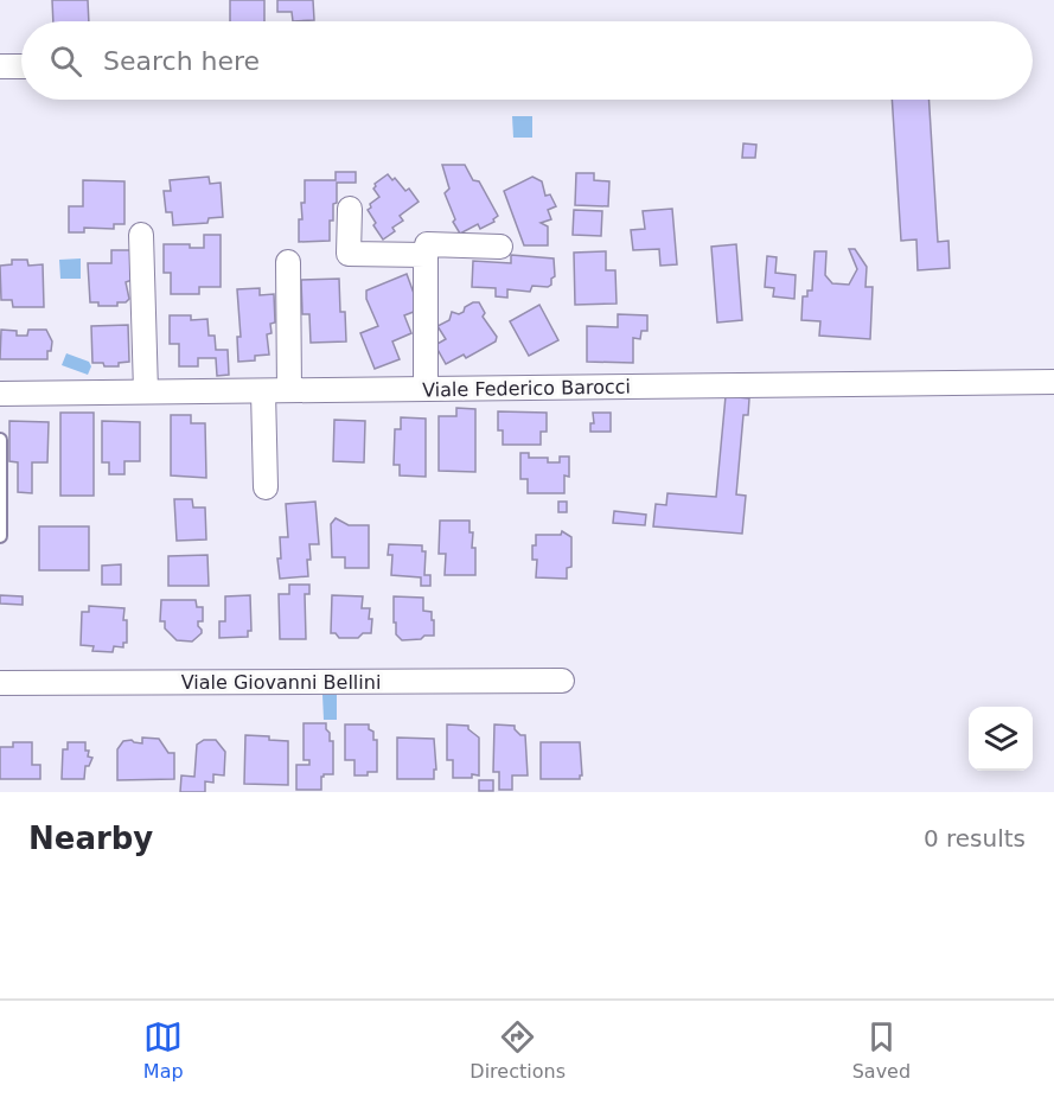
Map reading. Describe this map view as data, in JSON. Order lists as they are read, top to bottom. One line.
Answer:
{"streets":{"street":["Viale Federico Barocci","Viale Giovanni Bellini"]},"page":{"search":"Search here","heading":["Nearby","0 results"],"nav":["Map","Directions","Saved"]}}
